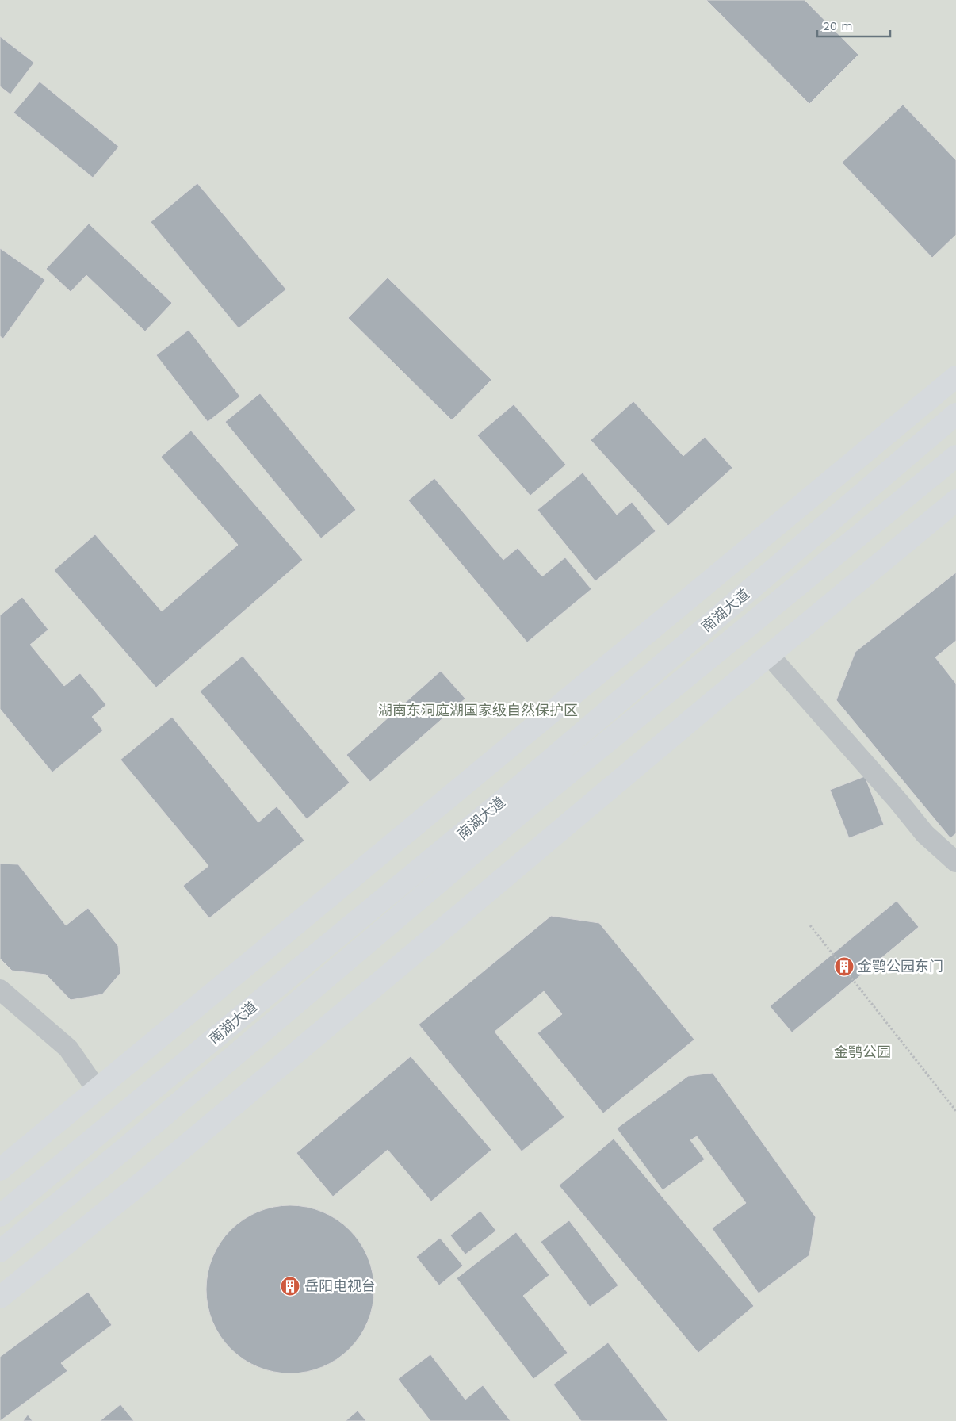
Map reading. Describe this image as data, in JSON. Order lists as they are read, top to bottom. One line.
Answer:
{"streets":{"main road":["南湖大道"]},"parks":["湖南东洞庭湖国家级自然保护区","金鹗公园"],"places":{"building":["金鹗公园东门","岳阳电视台"]},"scale_bar":"20 m"}
